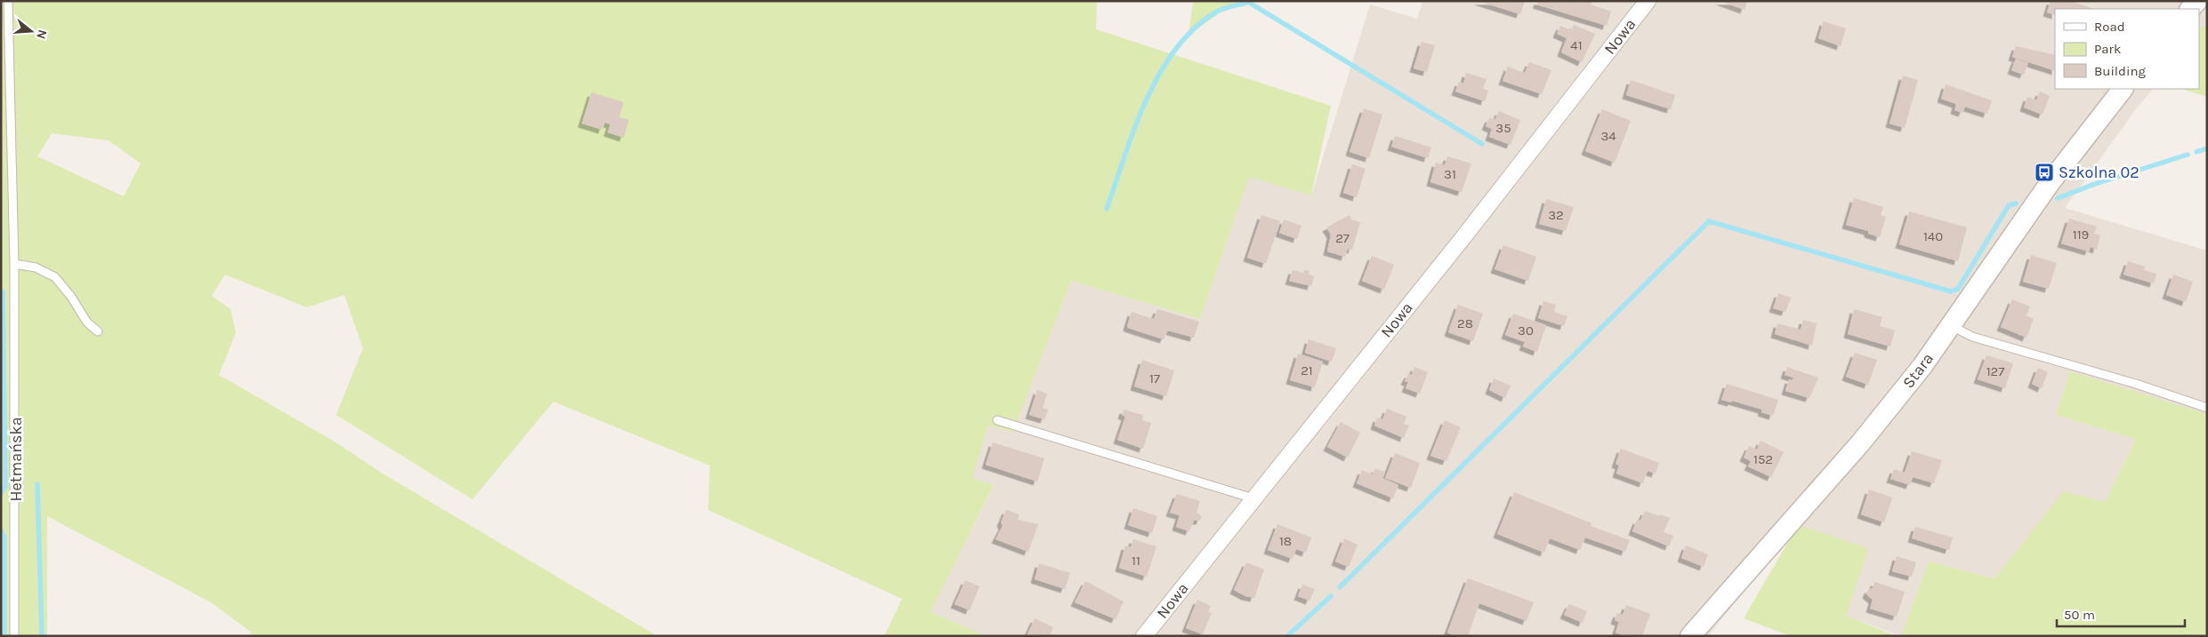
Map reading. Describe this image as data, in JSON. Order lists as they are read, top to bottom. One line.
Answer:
{"streets":{"street":["Nowa","Stara"],"lane":["Hetmańska"]},"places":{"bus stop":["Szkolna 02"]},"house_numbers":["41","35","34","31","32","119","140","27","28","30","21","127","17","152","18","11"],"legend":["Road","Park","Building"],"scale_bar":"50 m","north":"right"}
